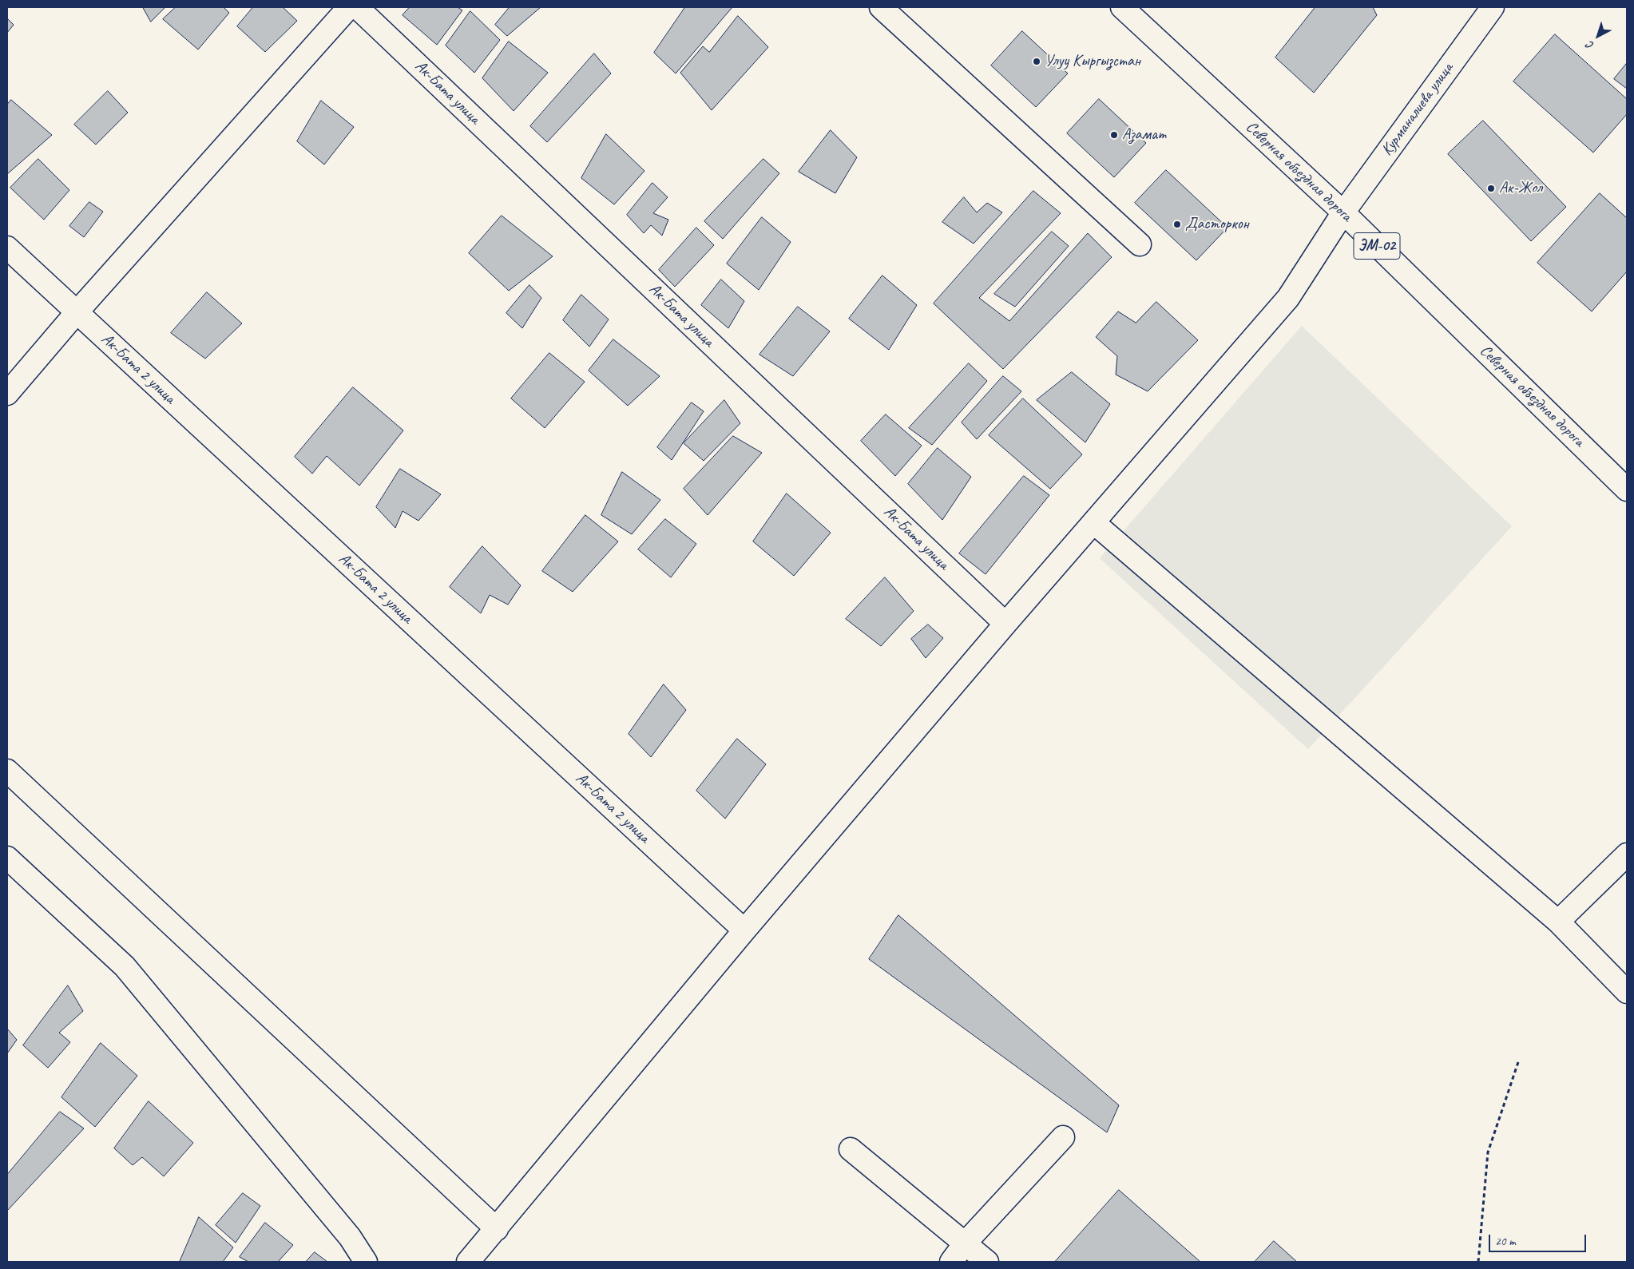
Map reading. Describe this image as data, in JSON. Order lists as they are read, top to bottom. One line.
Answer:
{"streets":{"main road":["Ак-Бата улица","Курманалиева улица","Северная объездная дорога","ЭМ-02","Ак-Бата 2 улица"]},"crossings":[["Ак-Бата улица","Курманалиева улица"],["Курманалиева улица","Северная объездная дорога"],["Курманалиева улица","Ак-Бата 2 улица"]],"places":["Улуу Кыргызстан","Азамат","Ак-Жол","Дасторкон"],"scale_bar":"20 m","north":"bottom left"}
